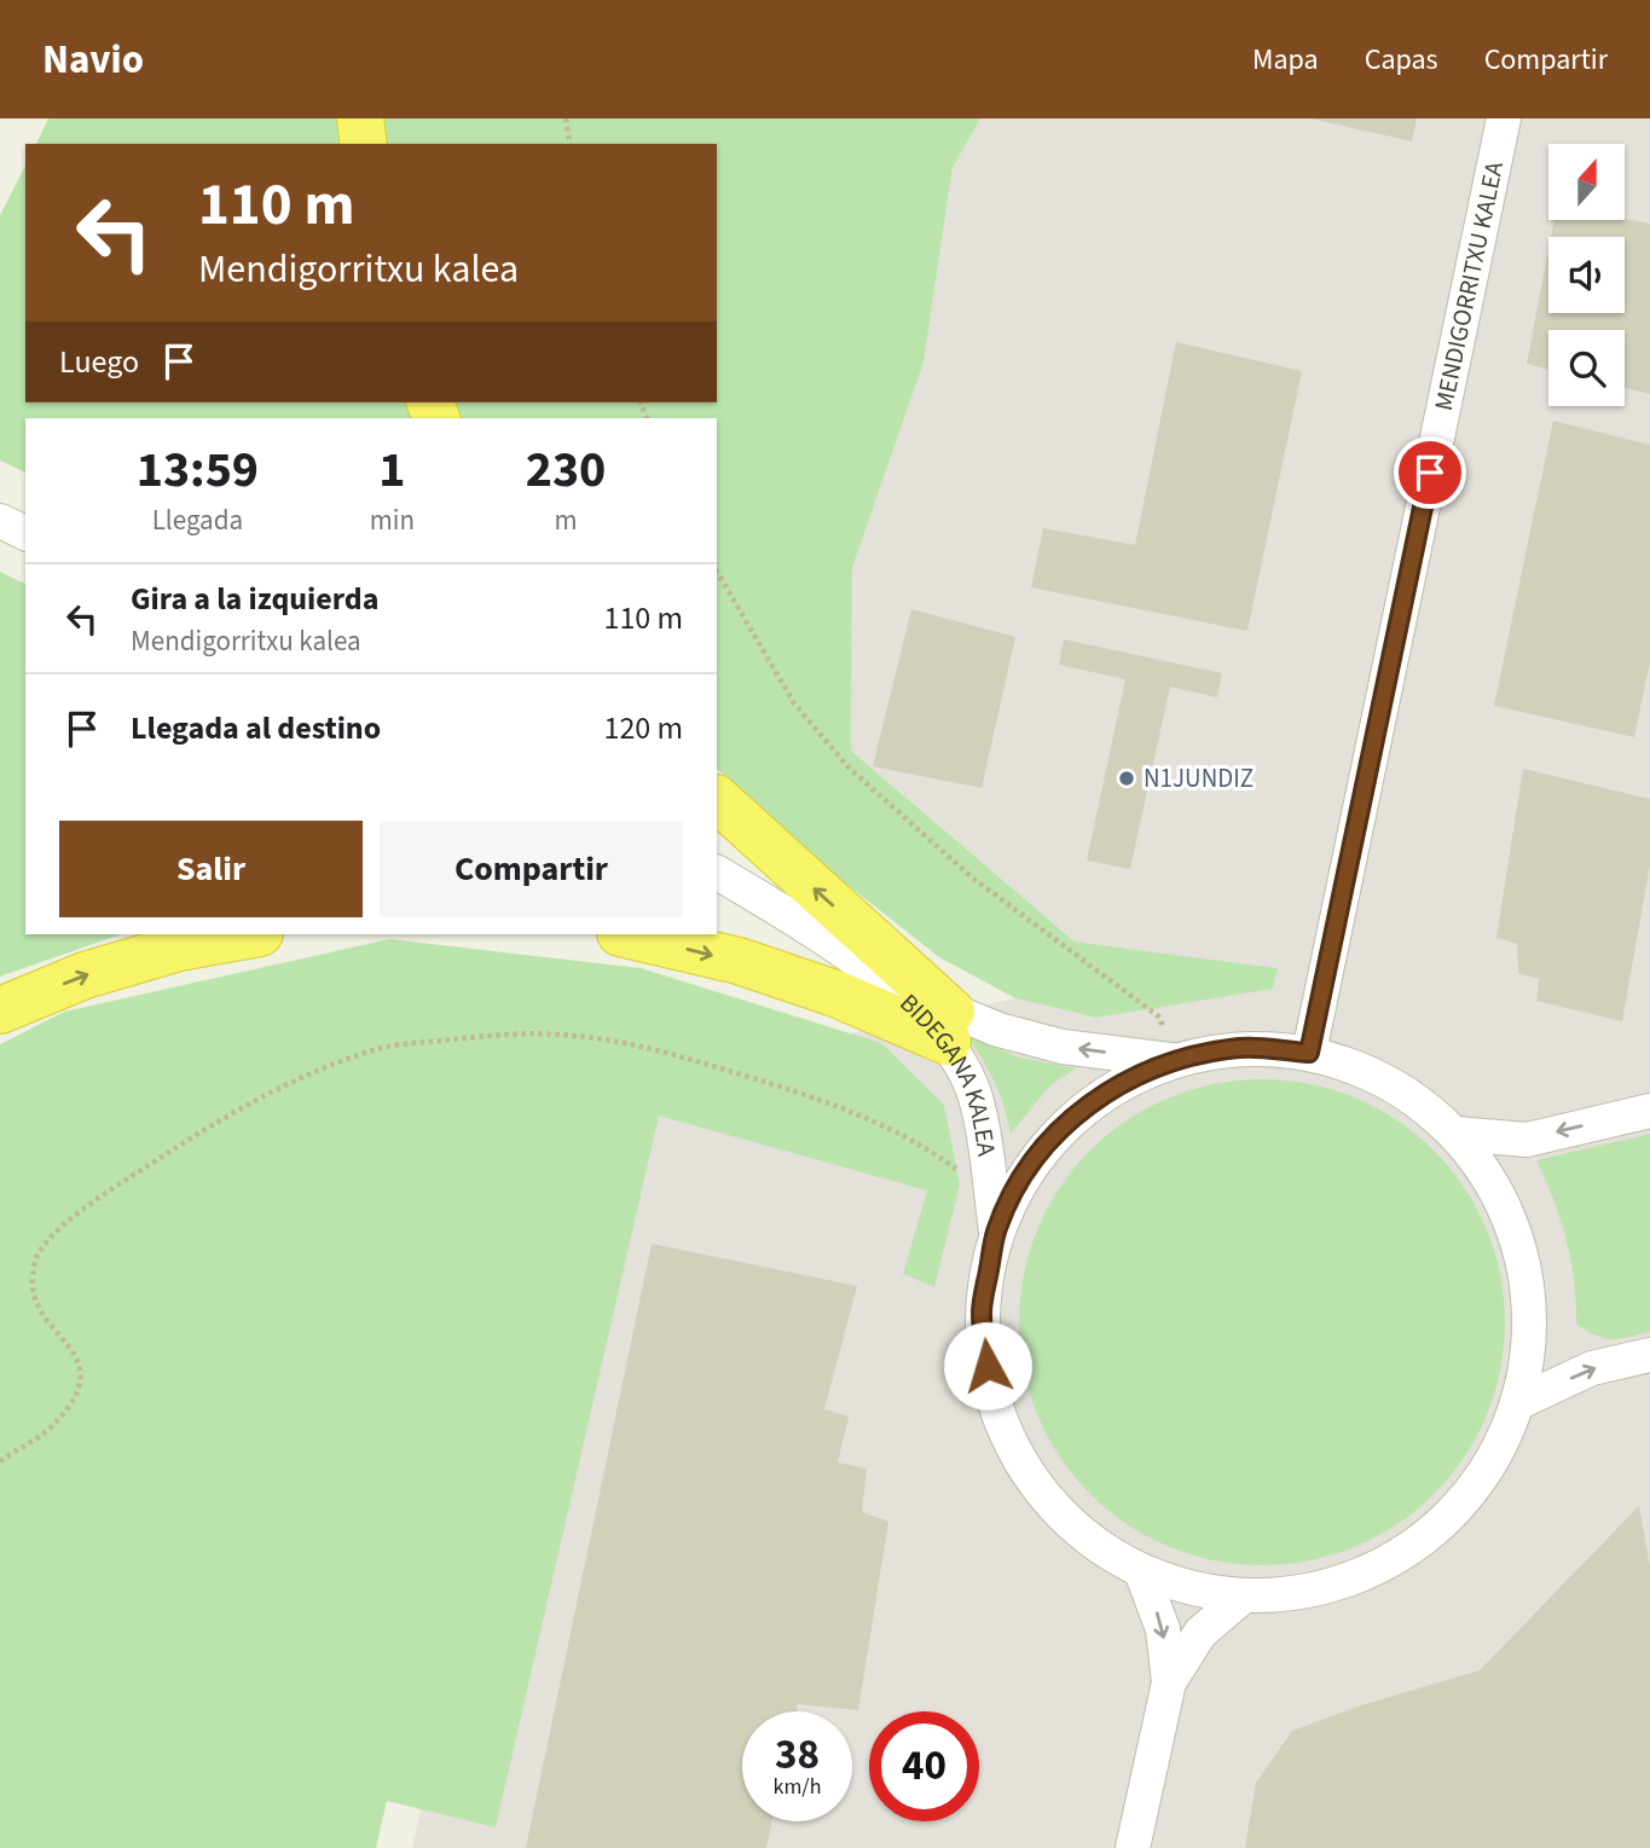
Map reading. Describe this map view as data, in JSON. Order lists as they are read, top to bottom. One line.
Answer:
{"streets":{"street":["MENDIGORRITXU KALEA","BIDEGANA KALEA"]},"places":["N1JUNDIZ"],"north":"top","page":{"header":"Navio","nav":["Mapa","Capas","Compartir"],"turn":["110 m","Mendigorritxu kalea"],"then":"Luego","eta":["13:59","Llegada","1","min","230","m"],"list":[{"name":"Gira a la izquierda","note":"Mendigorritxu kalea","value":"110 m"},{"name":"Llegada al destino","value":"120 m"}],"buttons":["Salir","Compartir"],"speed":"38 km/h","limit":"40"}}
